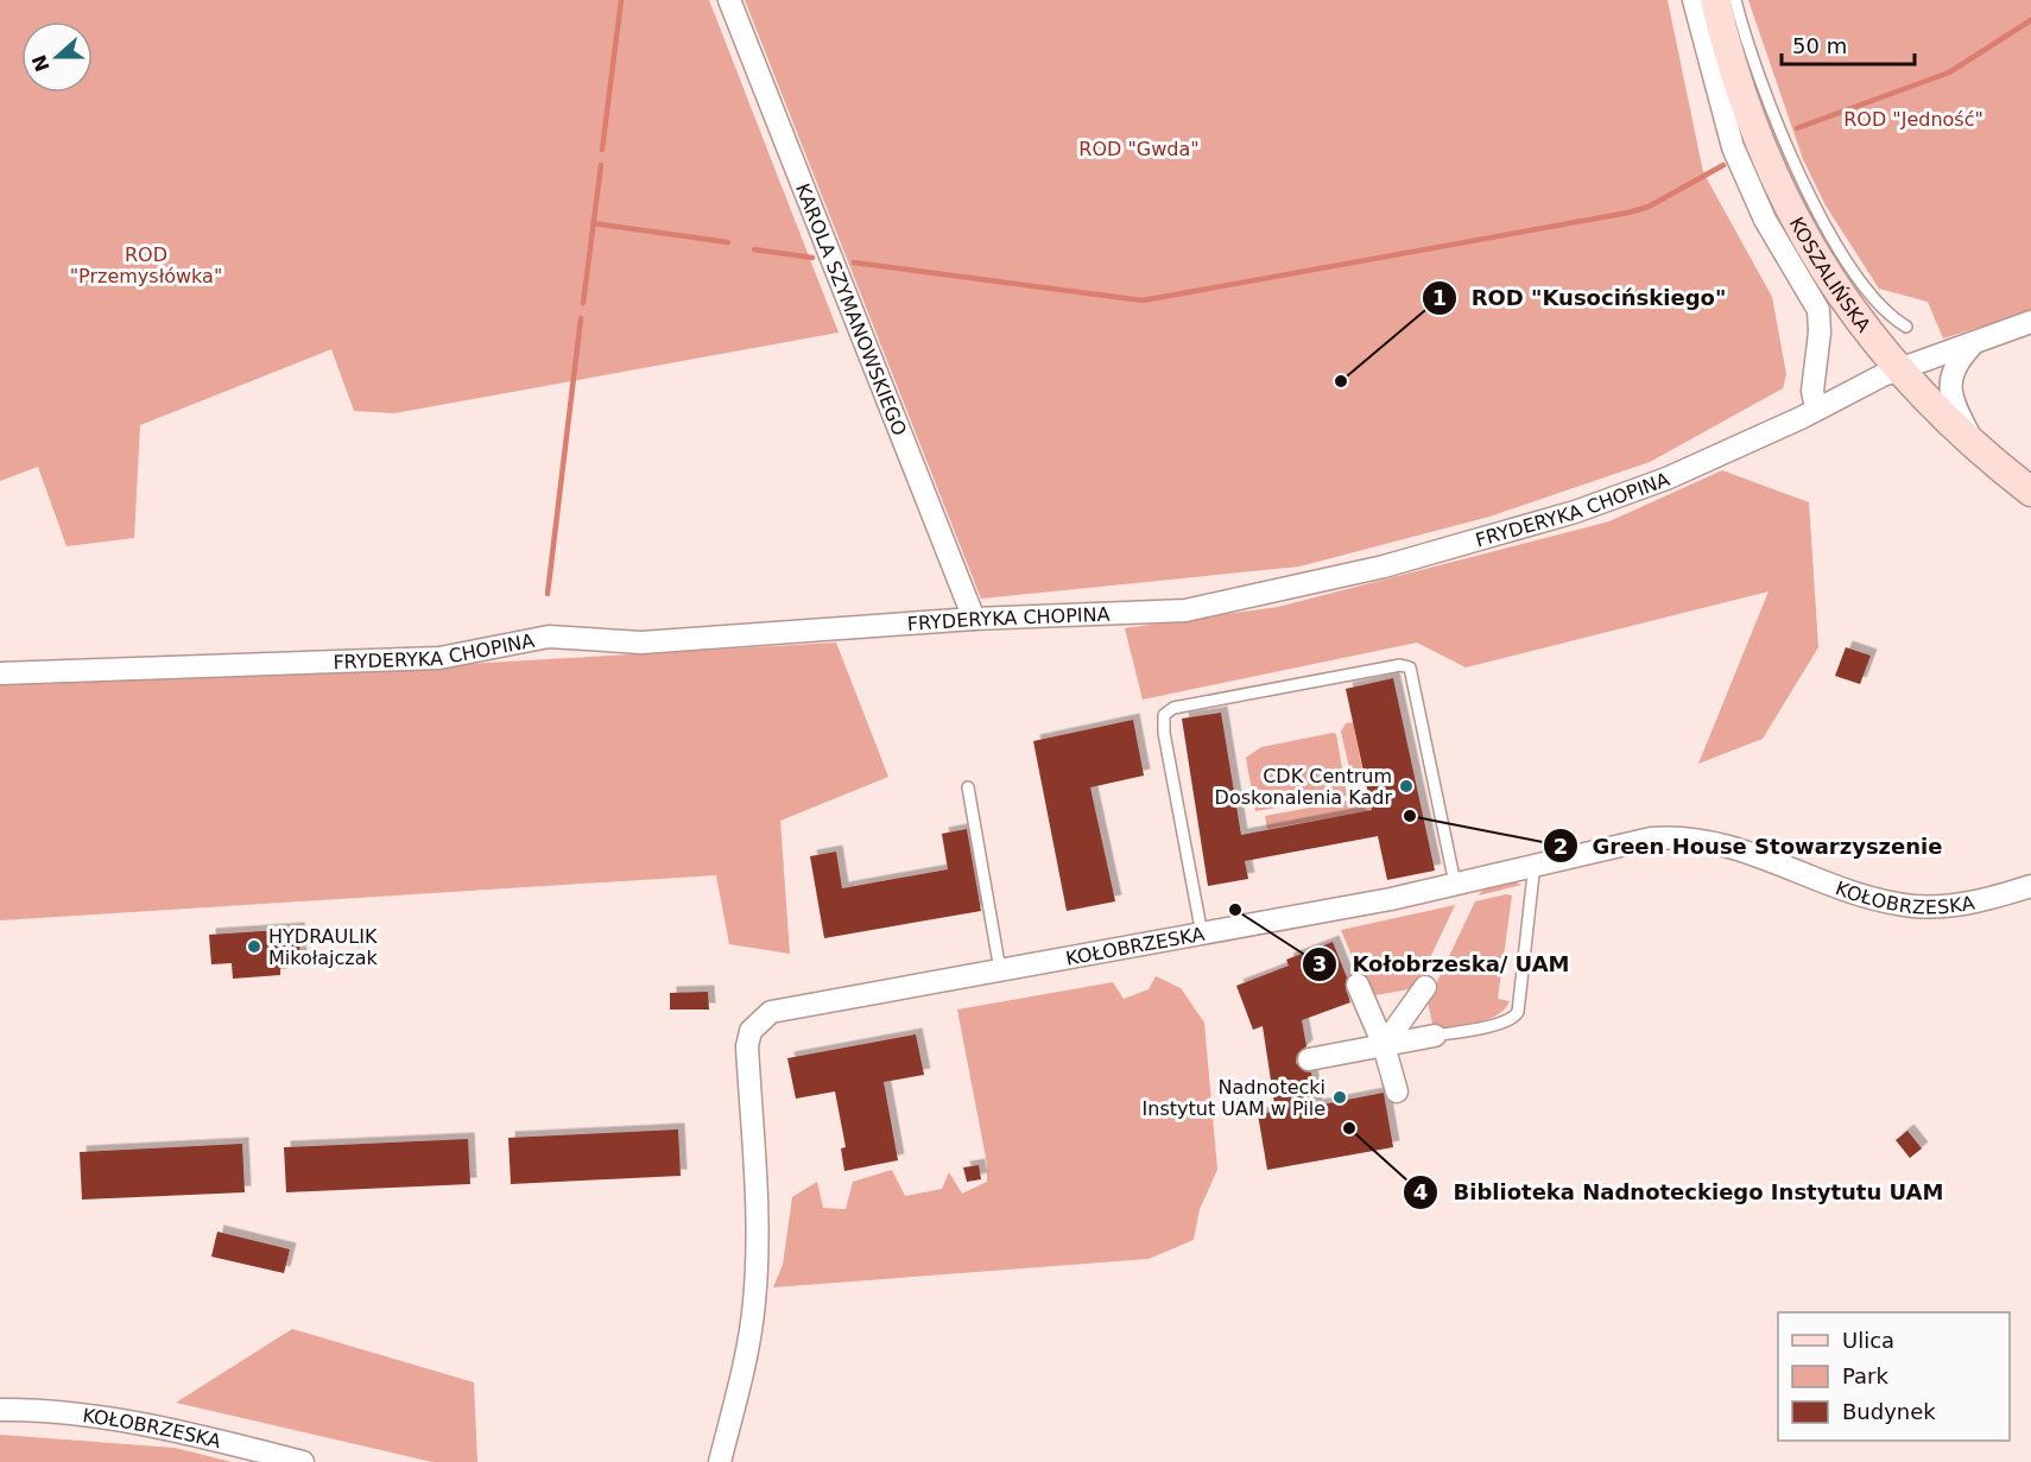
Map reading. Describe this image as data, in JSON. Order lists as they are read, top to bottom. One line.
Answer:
{"streets":{"street":["KOSZALIŃSKA","KAROLA SZYMANOWSKIEGO","FRYDERYKA CHOPINA","KOŁOBRZESKA"]},"crossings":[["KOSZALIŃSKA","FRYDERYKA CHOPINA"],["KAROLA SZYMANOWSKIEGO","FRYDERYKA CHOPINA"]],"parks":["ROD \"Jedność\"","ROD \"Gwda\"","ROD \"Przemysłówka\""],"places":["ROD \"Kusocińskiego\"","CDK Centrum Doskonalenia Kadr","Green House Stowarzyszenie","Kołobrzeska/ UAM","HYDRAULIK Mikołajczak","Nadnotecki Instytut UAM w Pile","Biblioteka Nadnoteckiego Instytutu UAM"],"legend":["Ulica","Park","Budynek"],"scale_bar":"50 m","north":"left"}
